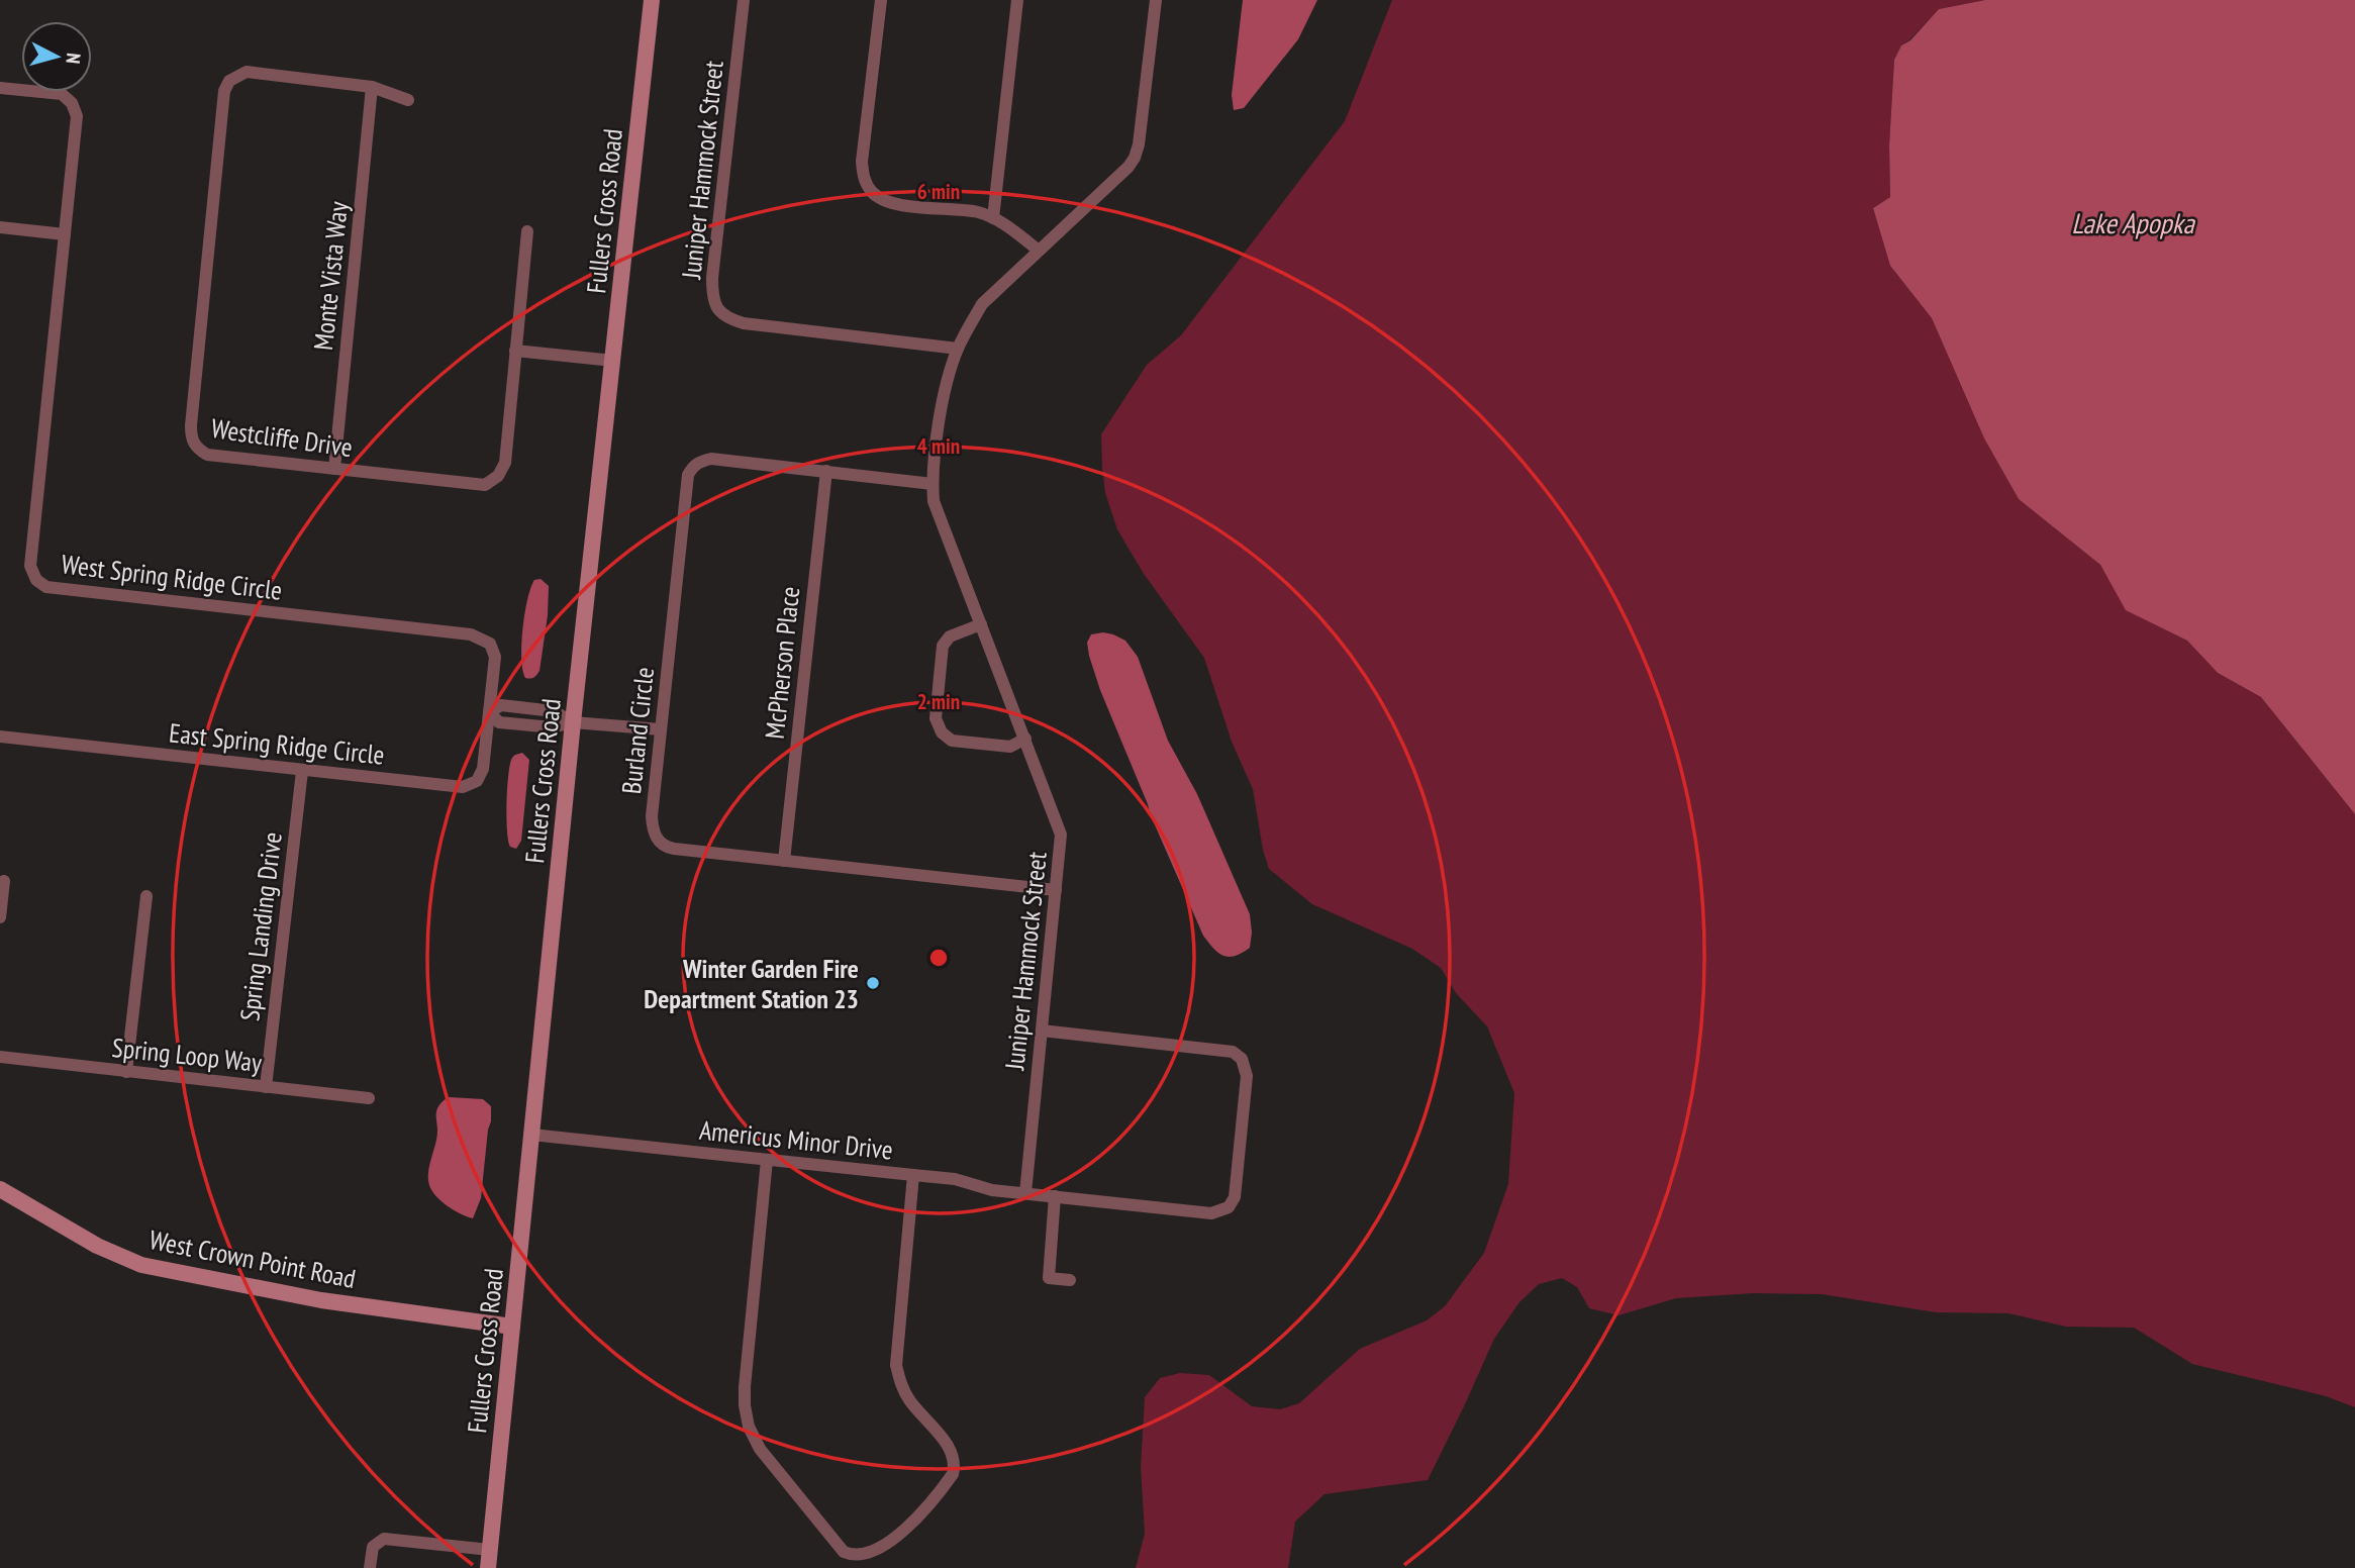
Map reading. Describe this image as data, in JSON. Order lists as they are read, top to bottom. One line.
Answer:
{"streets":{"street":["Juniper Hammock Street","Fullers Cross Road","Monte Vista Way","Westcliffe Drive","West Spring Ridge Circle","McPherson Place","Burland Circle","East Spring Ridge Circle","Spring Landing Drive","Spring Loop Way","Americus Minor Drive","West Crown Point Road"]},"crossings":[["Juniper Hammock Street","Burland Circle"],["Juniper Hammock Street","Americus Minor Drive"],["Fullers Cross Road","Americus Minor Drive"],["Fullers Cross Road","West Crown Point Road"],["Monte Vista Way","Westcliffe Drive"],["West Spring Ridge Circle","East Spring Ridge Circle"],["McPherson Place","Burland Circle"],["East Spring Ridge Circle","Spring Landing Drive"],["Spring Landing Drive","Spring Loop Way"]],"water":["Lake Apopka"],"places":["Winter Garden Fire Department Station 23"],"north":"right","rings":["6 min","4 min","2 min"]}
